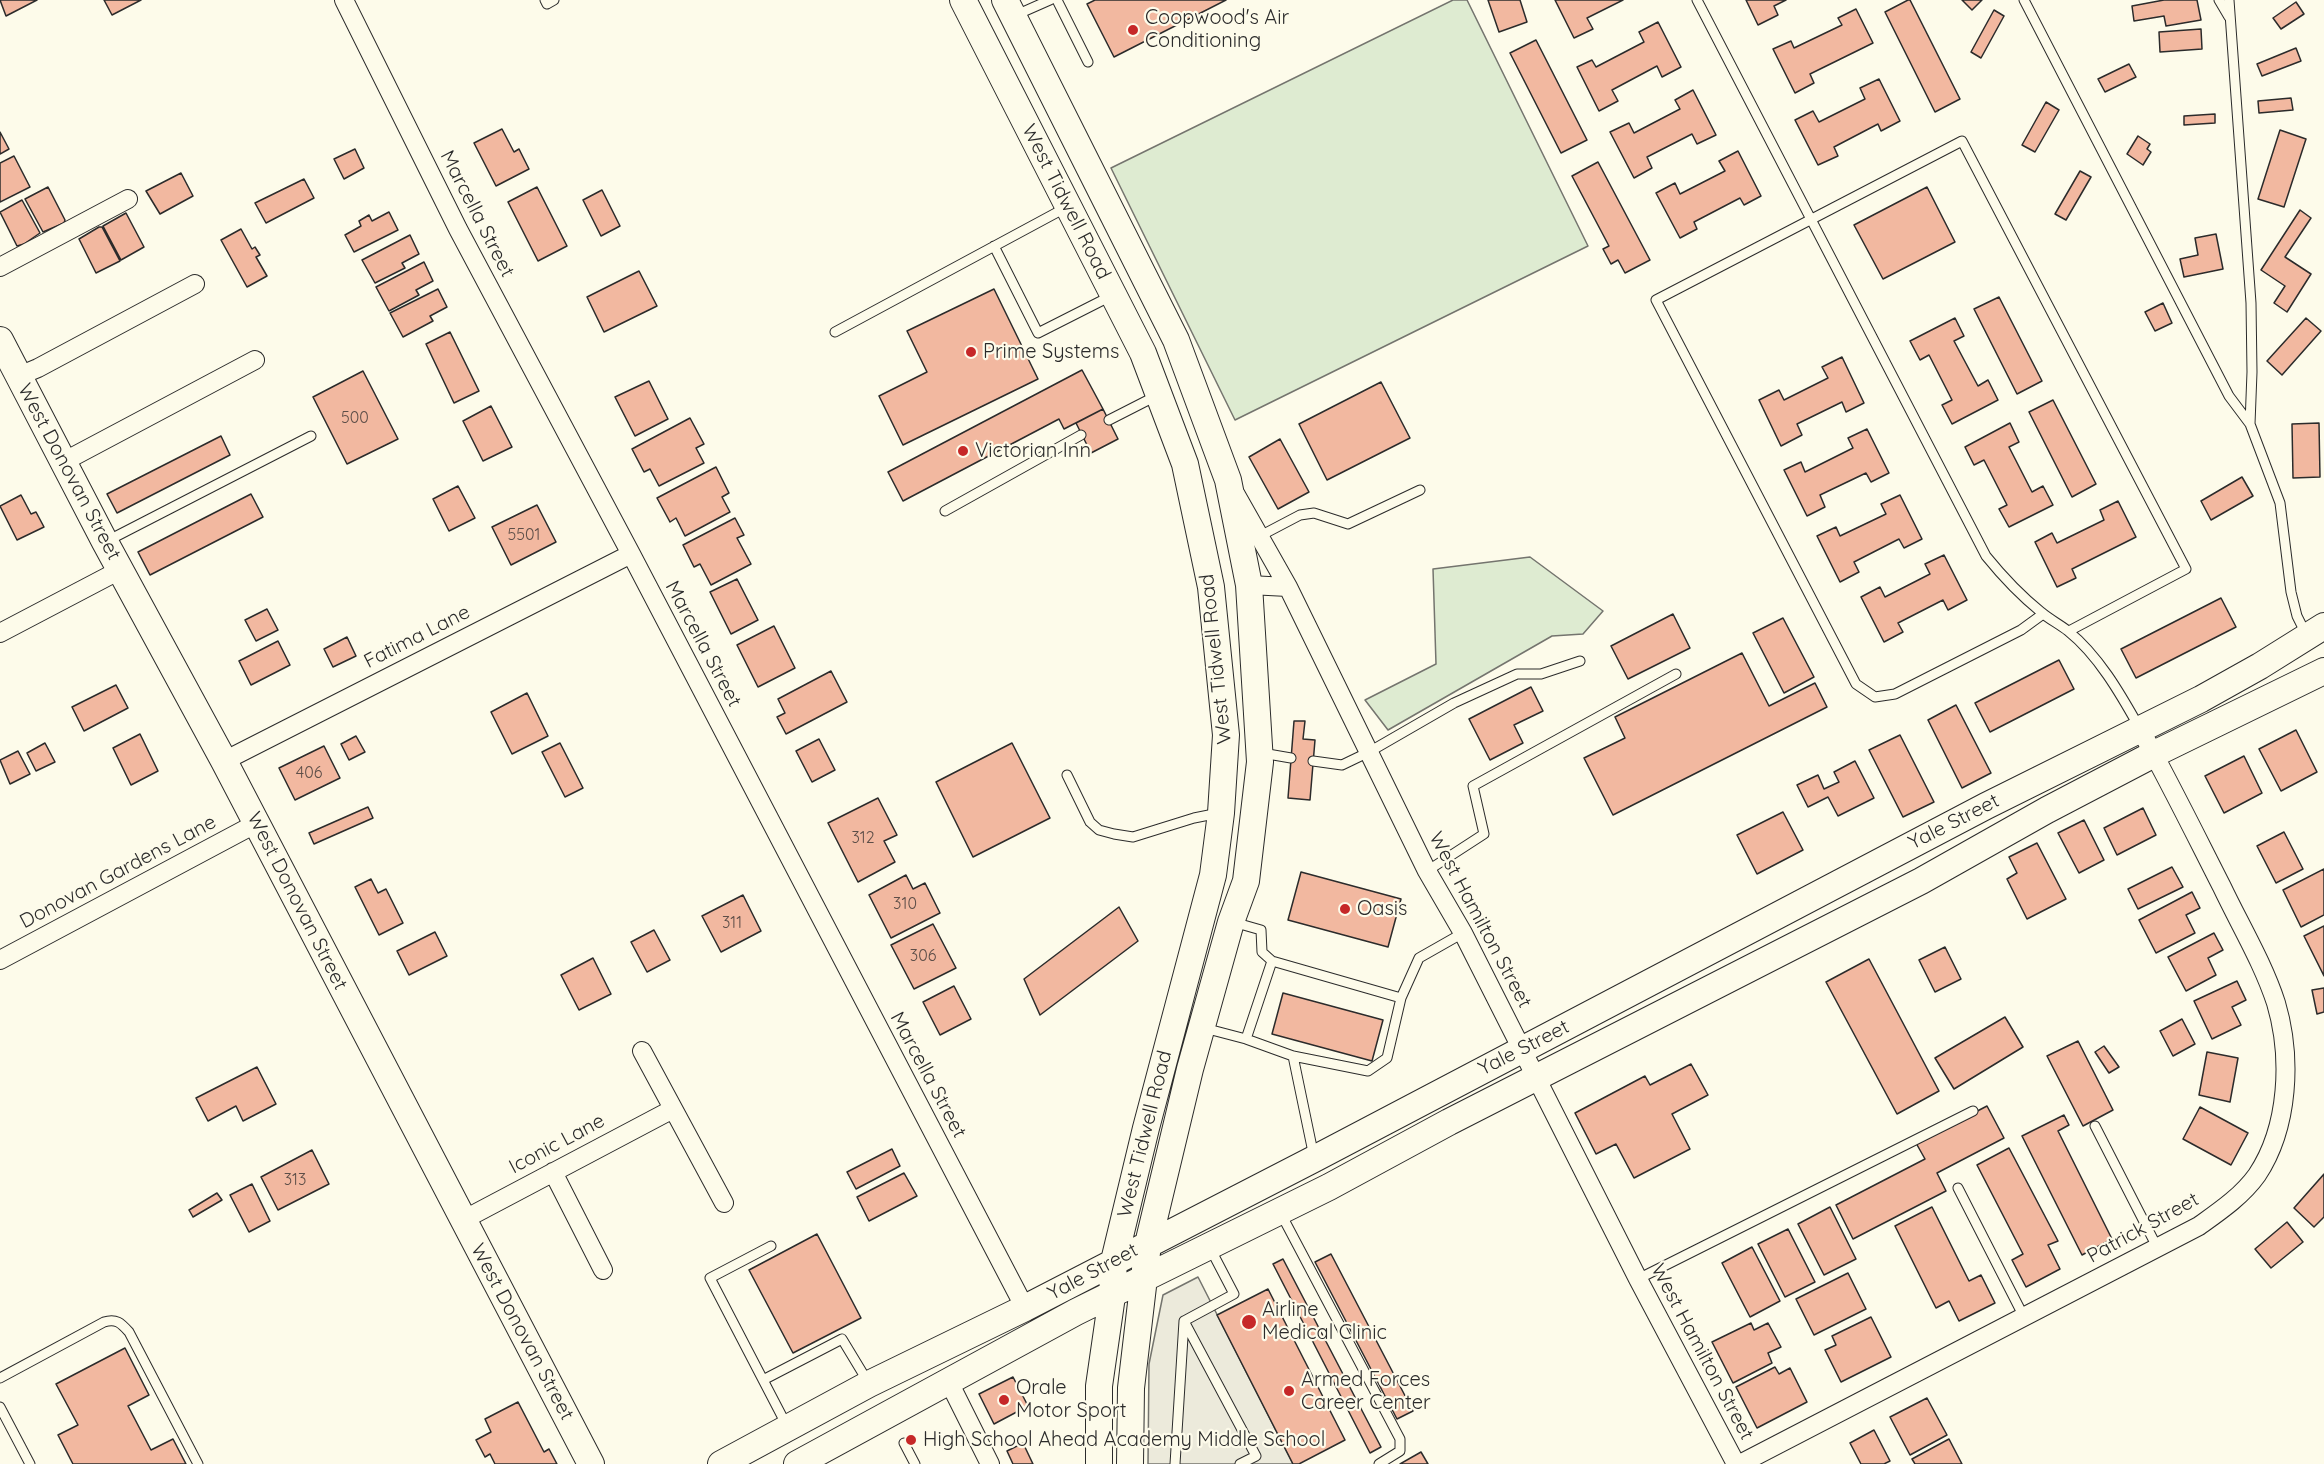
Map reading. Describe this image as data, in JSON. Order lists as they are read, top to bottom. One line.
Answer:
{"streets":{"main road":["West Tidwell Road","West Donovan Street","Yale Street"],"street":["Marcella Street","Fatima Lane","Donovan Gardens Lane","West Hamilton Street","Iconic Lane","Patrick Street"]},"crossings":[["West Tidwell Road","Yale Street"],["West Tidwell Road","West Hamilton Street"],["Marcella Street","Fatima Lane"],["Marcella Street","Yale Street"],["West Donovan Street","Fatima Lane"],["West Donovan Street","Donovan Gardens Lane"],["West Donovan Street","Iconic Lane"],["Yale Street","West Hamilton Street"],["Yale Street","Patrick Street"]],"places":["Coopwood's Air Conditioning","Prime Systems","Victorian Inn","Oasis","Airline Medical Clinic","Armed Forces Career Center","Orale Motor Sport","High School Ahead Academy Middle School"],"house_numbers":["500","5501","406","312","310","311","306","313"]}
